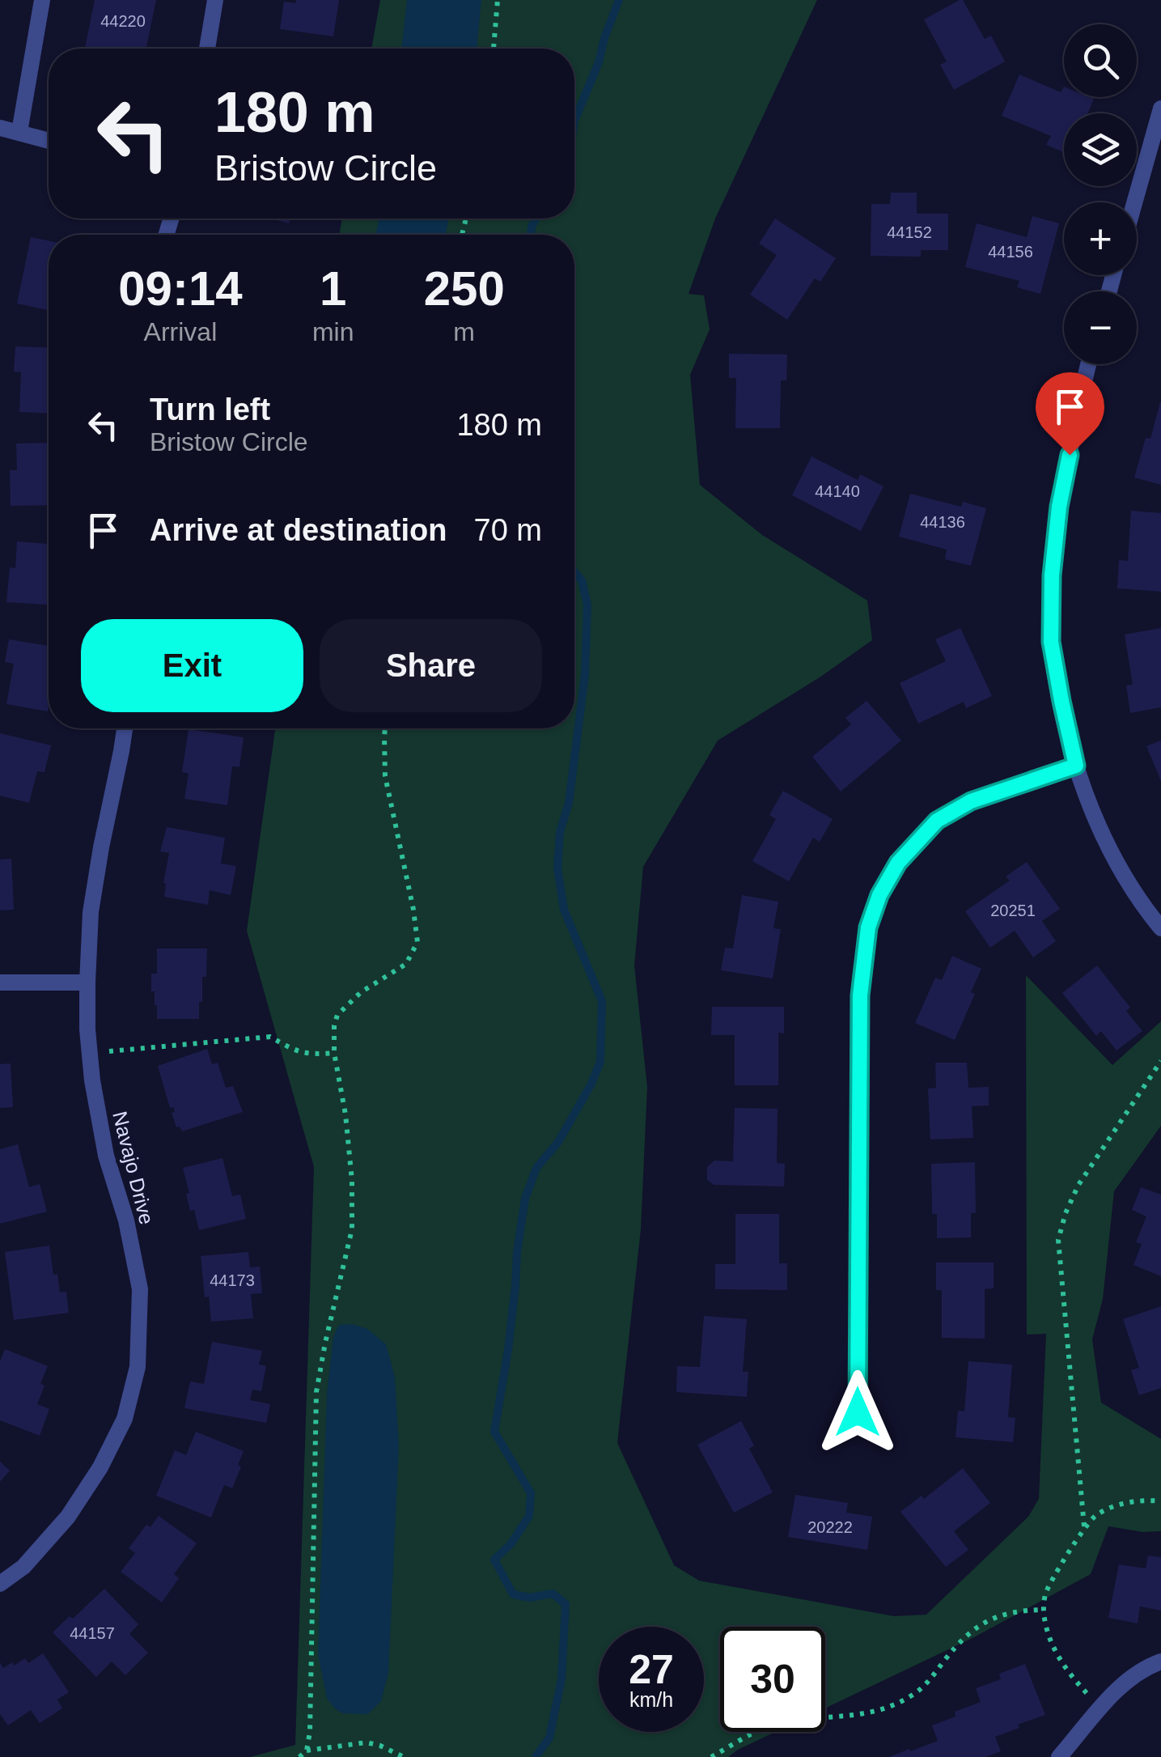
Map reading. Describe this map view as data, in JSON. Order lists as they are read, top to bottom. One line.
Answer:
{"streets":{"street":["Navajo Drive"]},"house_numbers":["44220","44152","44156","44140","44136","20251","44173","20222","44157"],"page":{"map_buttons":["+","−"],"turn":["180 m","Bristow Circle"],"eta":["09:14","Arrival","1","min","250","m"],"list":[{"name":"Turn left","note":"Bristow Circle","value":"180 m"},{"name":"Arrive at destination","value":"70 m"}],"buttons":["Exit","Share"],"speed":"27 km/h","limit":"30"}}
